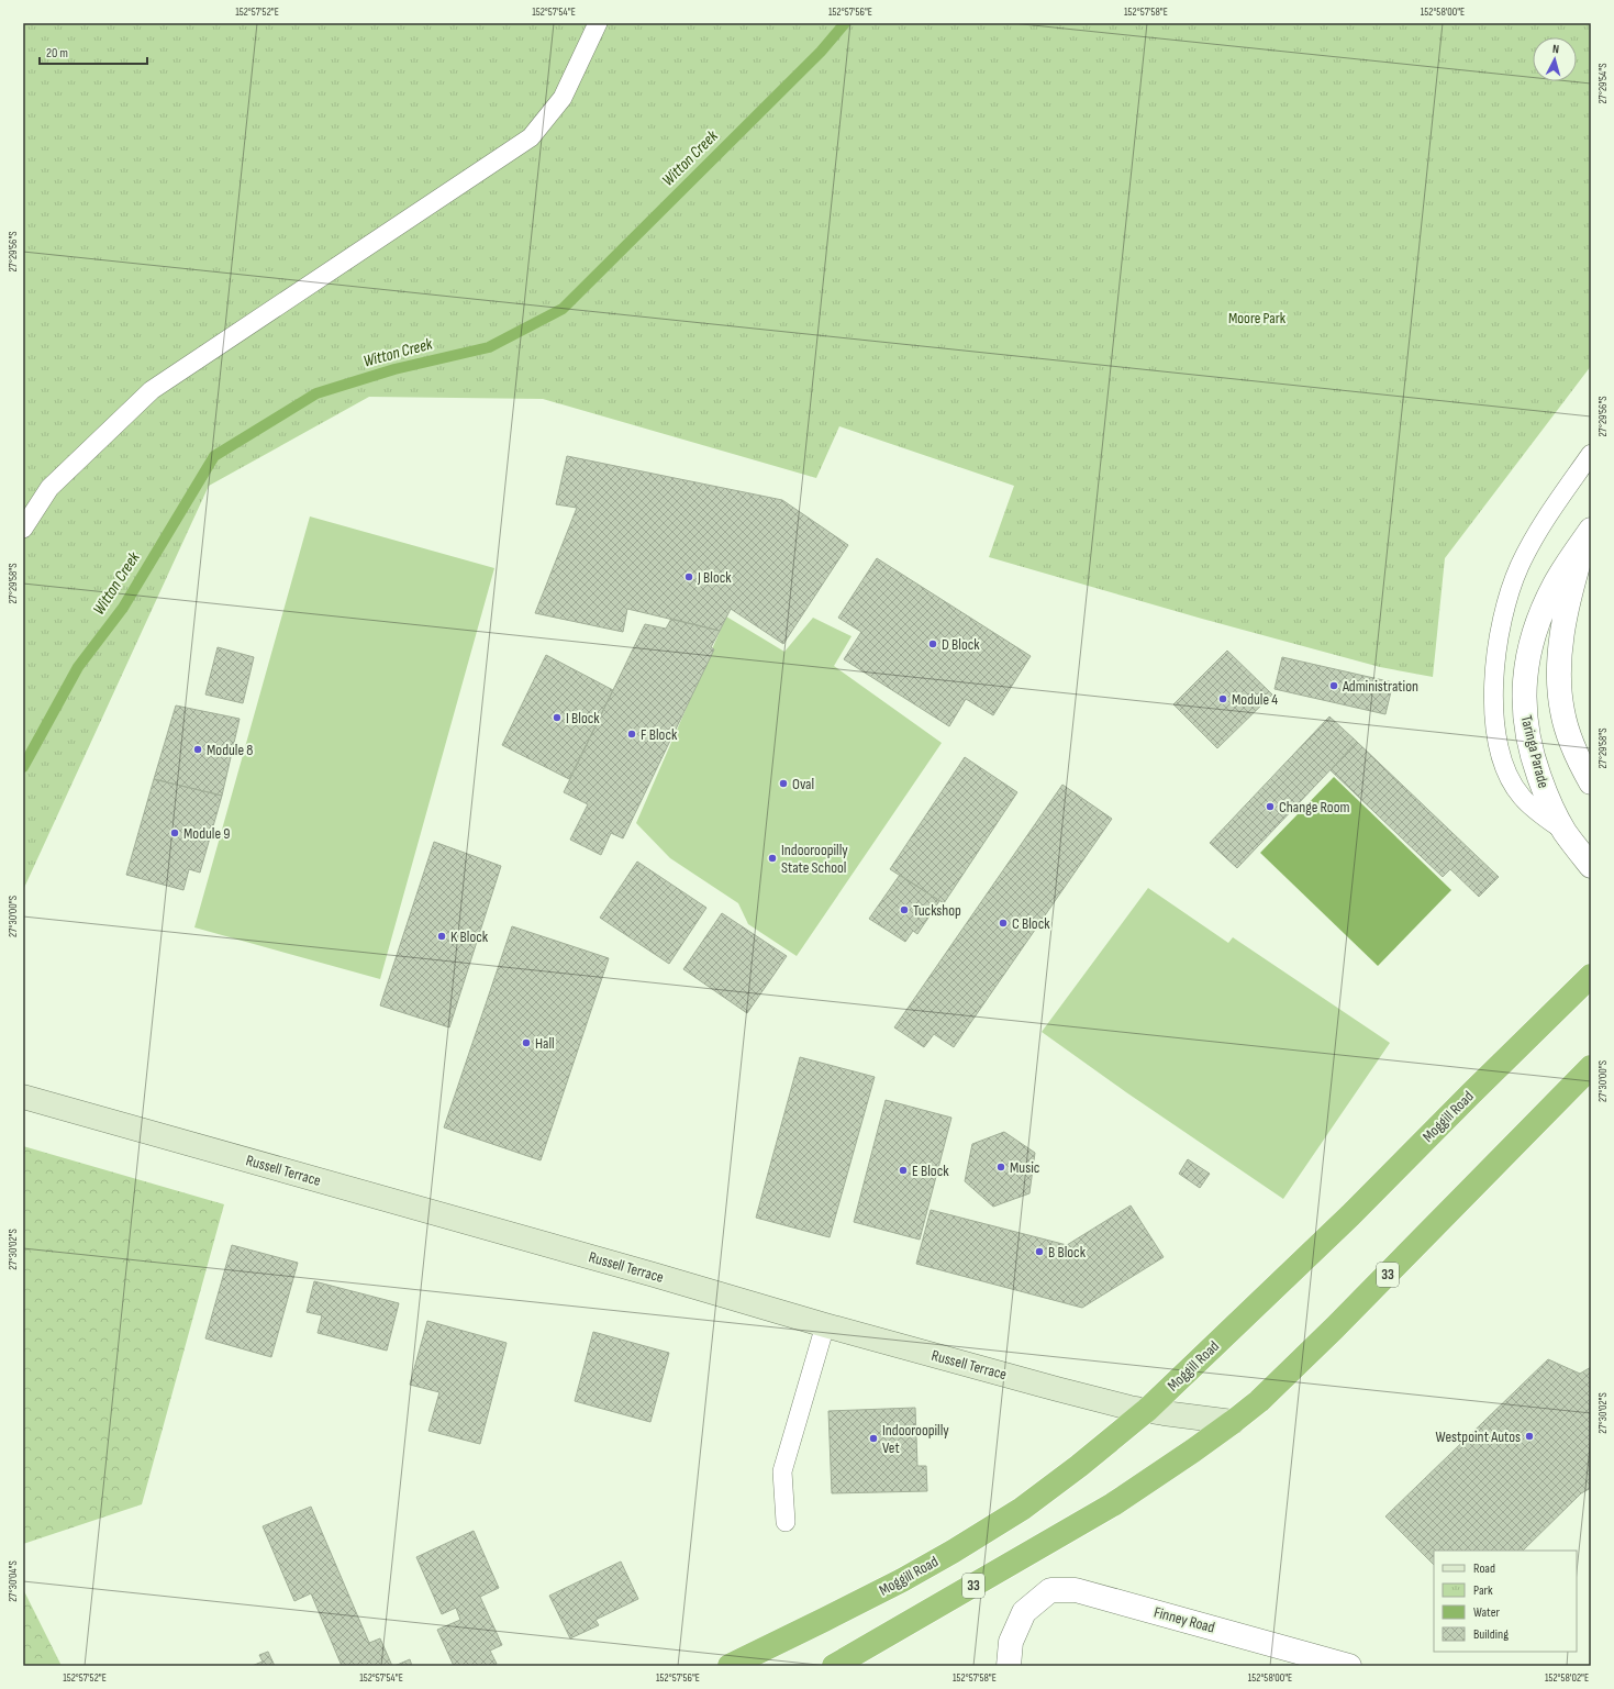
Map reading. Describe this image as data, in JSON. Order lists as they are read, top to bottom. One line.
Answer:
{"streets":{"highway":["Moggill Road","33"],"main road":["Russell Terrace"],"street":["Taringa Parade","Finney Road"]},"crossings":[["Moggill Road","Russell Terrace"],["Russell Terrace","33"]],"water":["Witton Creek"],"parks":["Moore Park"],"places":["J Block","D Block","Administration","Module 4","I Block","F Block","Module 8","Oval","Change Room","Module 9","Indooroopilly State School","Tuckshop","C Block","K Block","Hall","Music","E Block","B Block","Westpoint Autos","Indooroopilly Vet"],"legend":["Road","Park","Water","Building"],"scale_bar":"20 m","north":"top","coordinates":["152°57'52\"E","152°57'54\"E","152°57'56\"E","152°57'58\"E","152°58'00\"E","27°29'54\"S","27°29'56\"S","27°29'58\"S","27°30'00\"S","27°30'02\"S","27°30'04\"S","152°58'02\"E"]}
